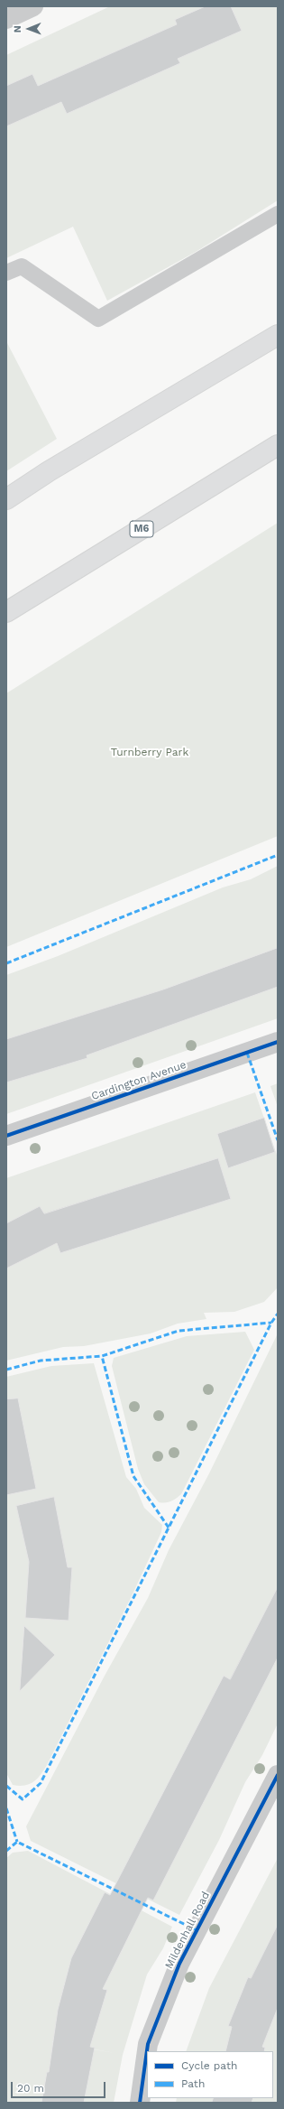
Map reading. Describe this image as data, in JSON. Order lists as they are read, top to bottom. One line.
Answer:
{"streets":{"highway":["M6"],"street":["Cardington Avenue","Mildenhall Road"]},"parks":["Turnberry Park"],"legend":["Cycle path","Path"],"scale_bar":"20 m","north":"left"}
